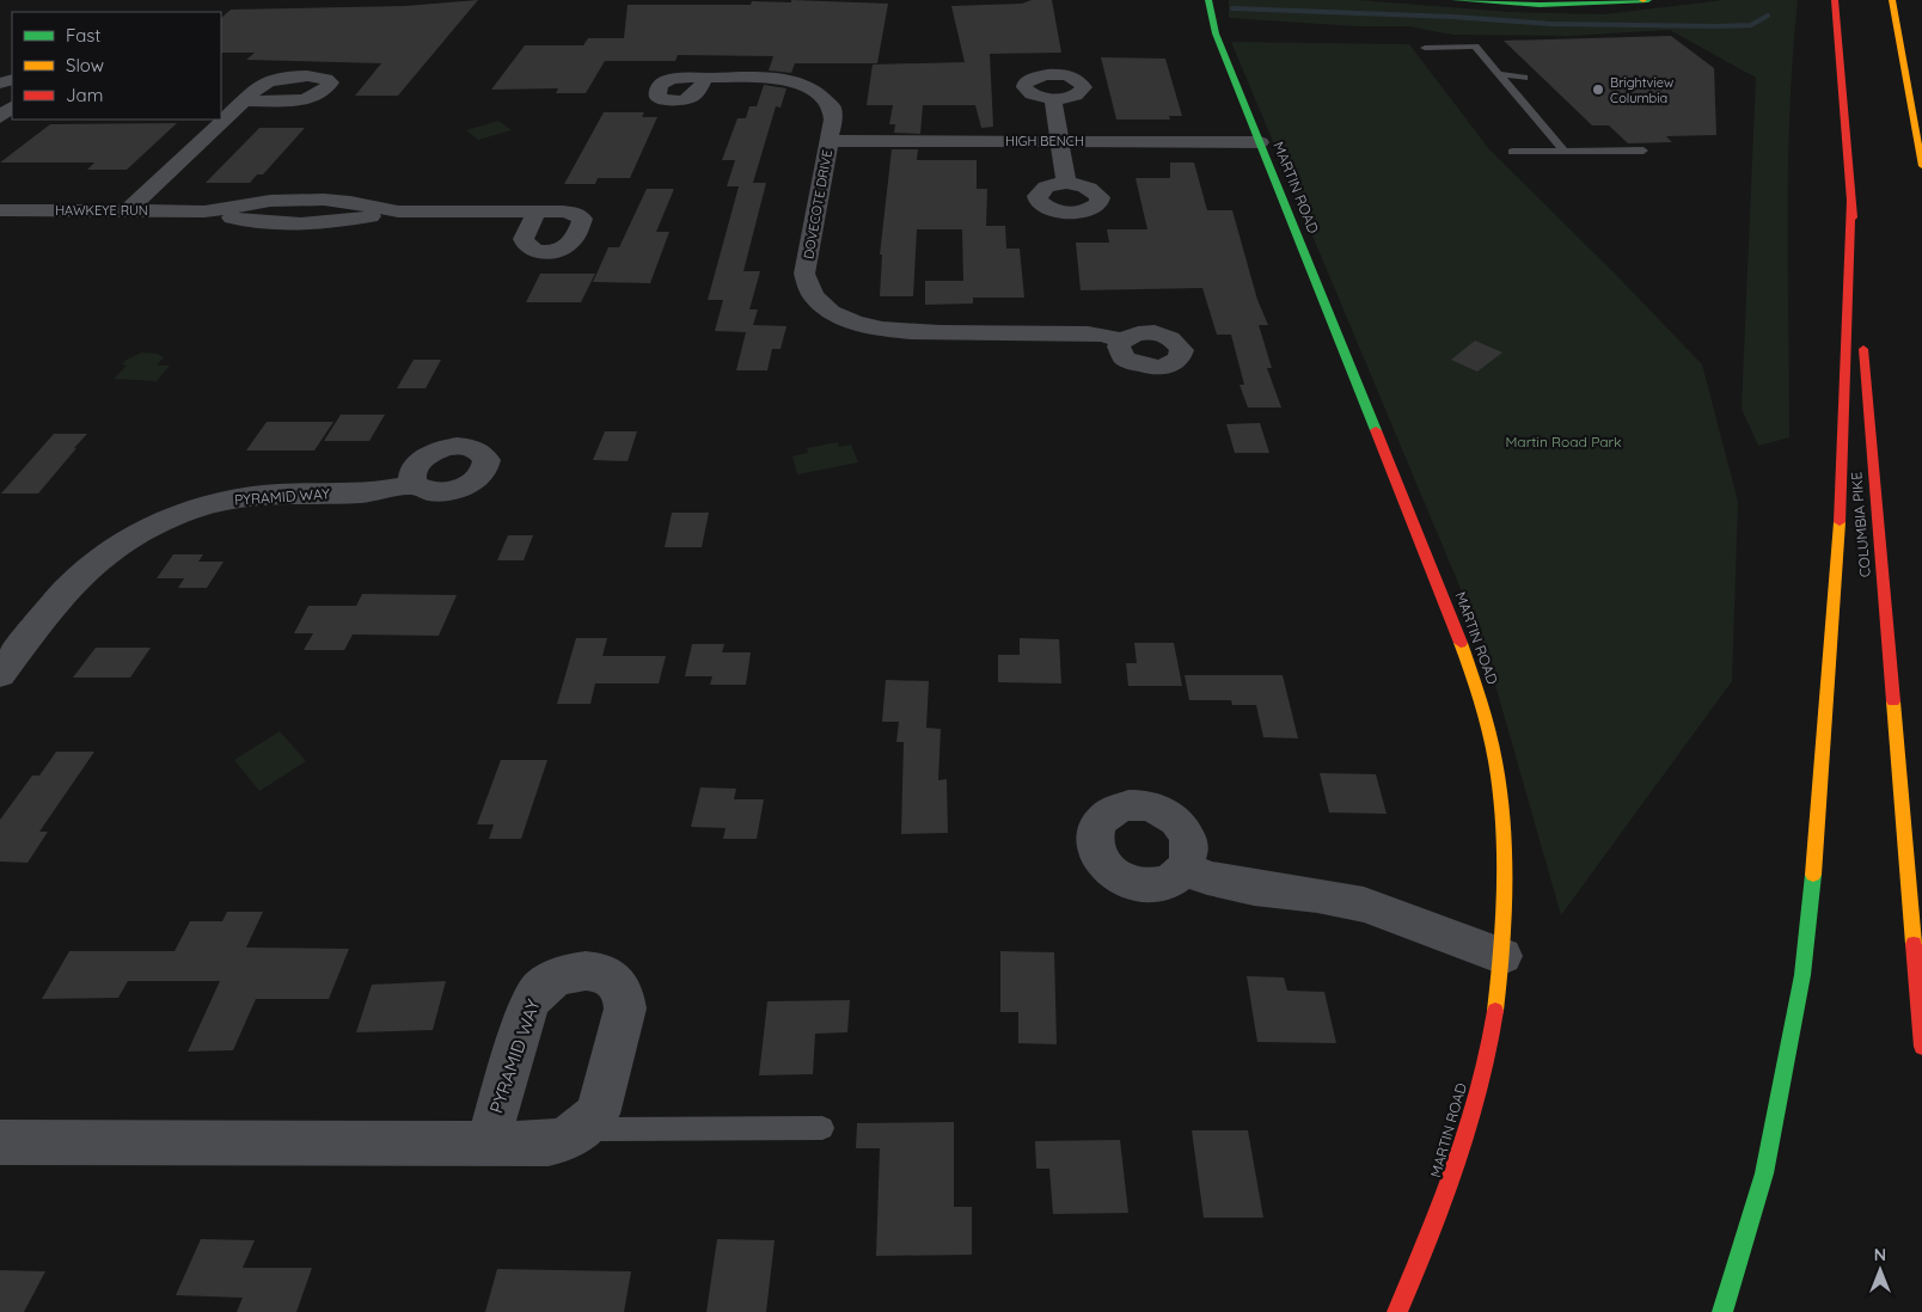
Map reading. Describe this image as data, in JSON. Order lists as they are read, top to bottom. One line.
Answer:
{"streets":{"main road":["MARTIN ROAD","COLUMBIA PIKE"],"street":["HIGH BENCH","DOVECOTE DRIVE","HAWKEYE RUN","PYRAMID WAY"]},"crossings":[["HIGH BENCH","MARTIN ROAD"],["HIGH BENCH","DOVECOTE DRIVE"]],"parks":["Martin Road Park"],"places":["Brightview Columbia"],"legend":["Fast","Slow","Jam"],"north":"top"}
